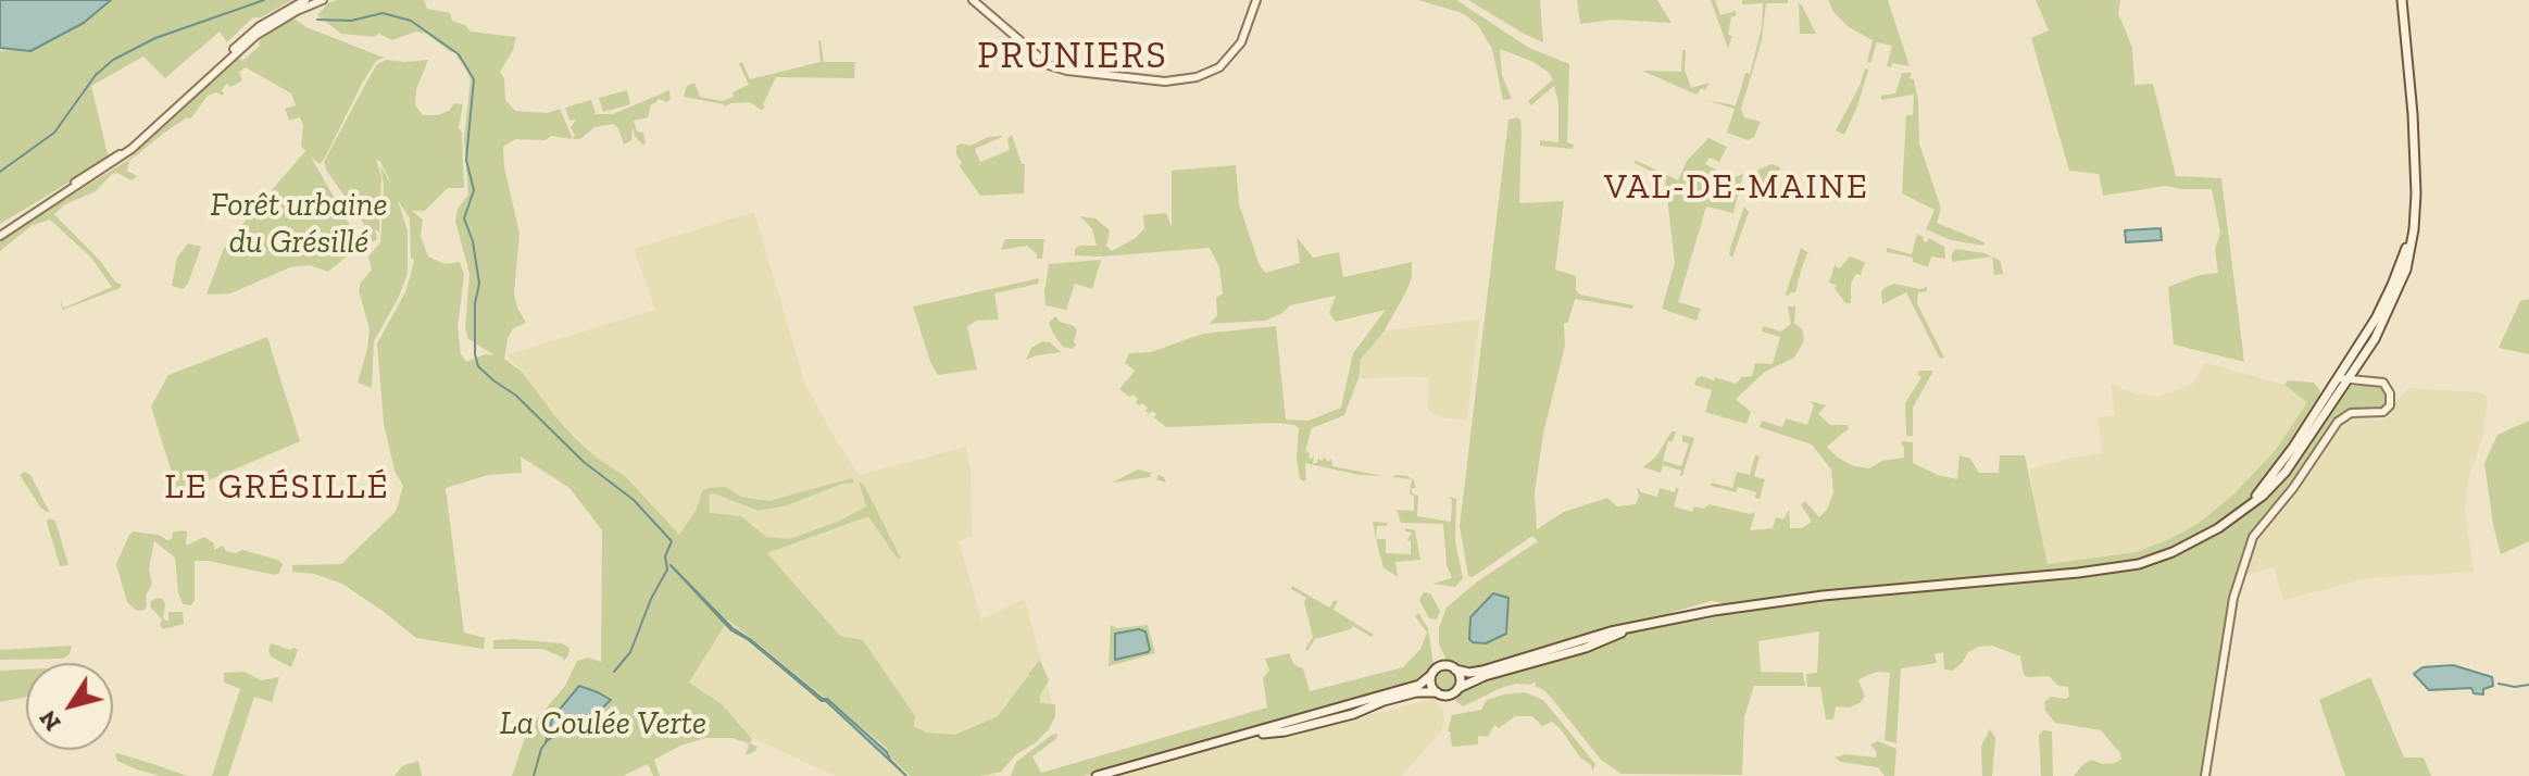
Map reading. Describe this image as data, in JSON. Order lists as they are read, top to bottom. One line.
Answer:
{"districts":["PRUNIERS","VAL-DE-MAINE","LE GRÉSILLÉ"],"parks":["Forêt urbaine du Grésillé","La Coulée Verte"],"north":"bottom left"}
